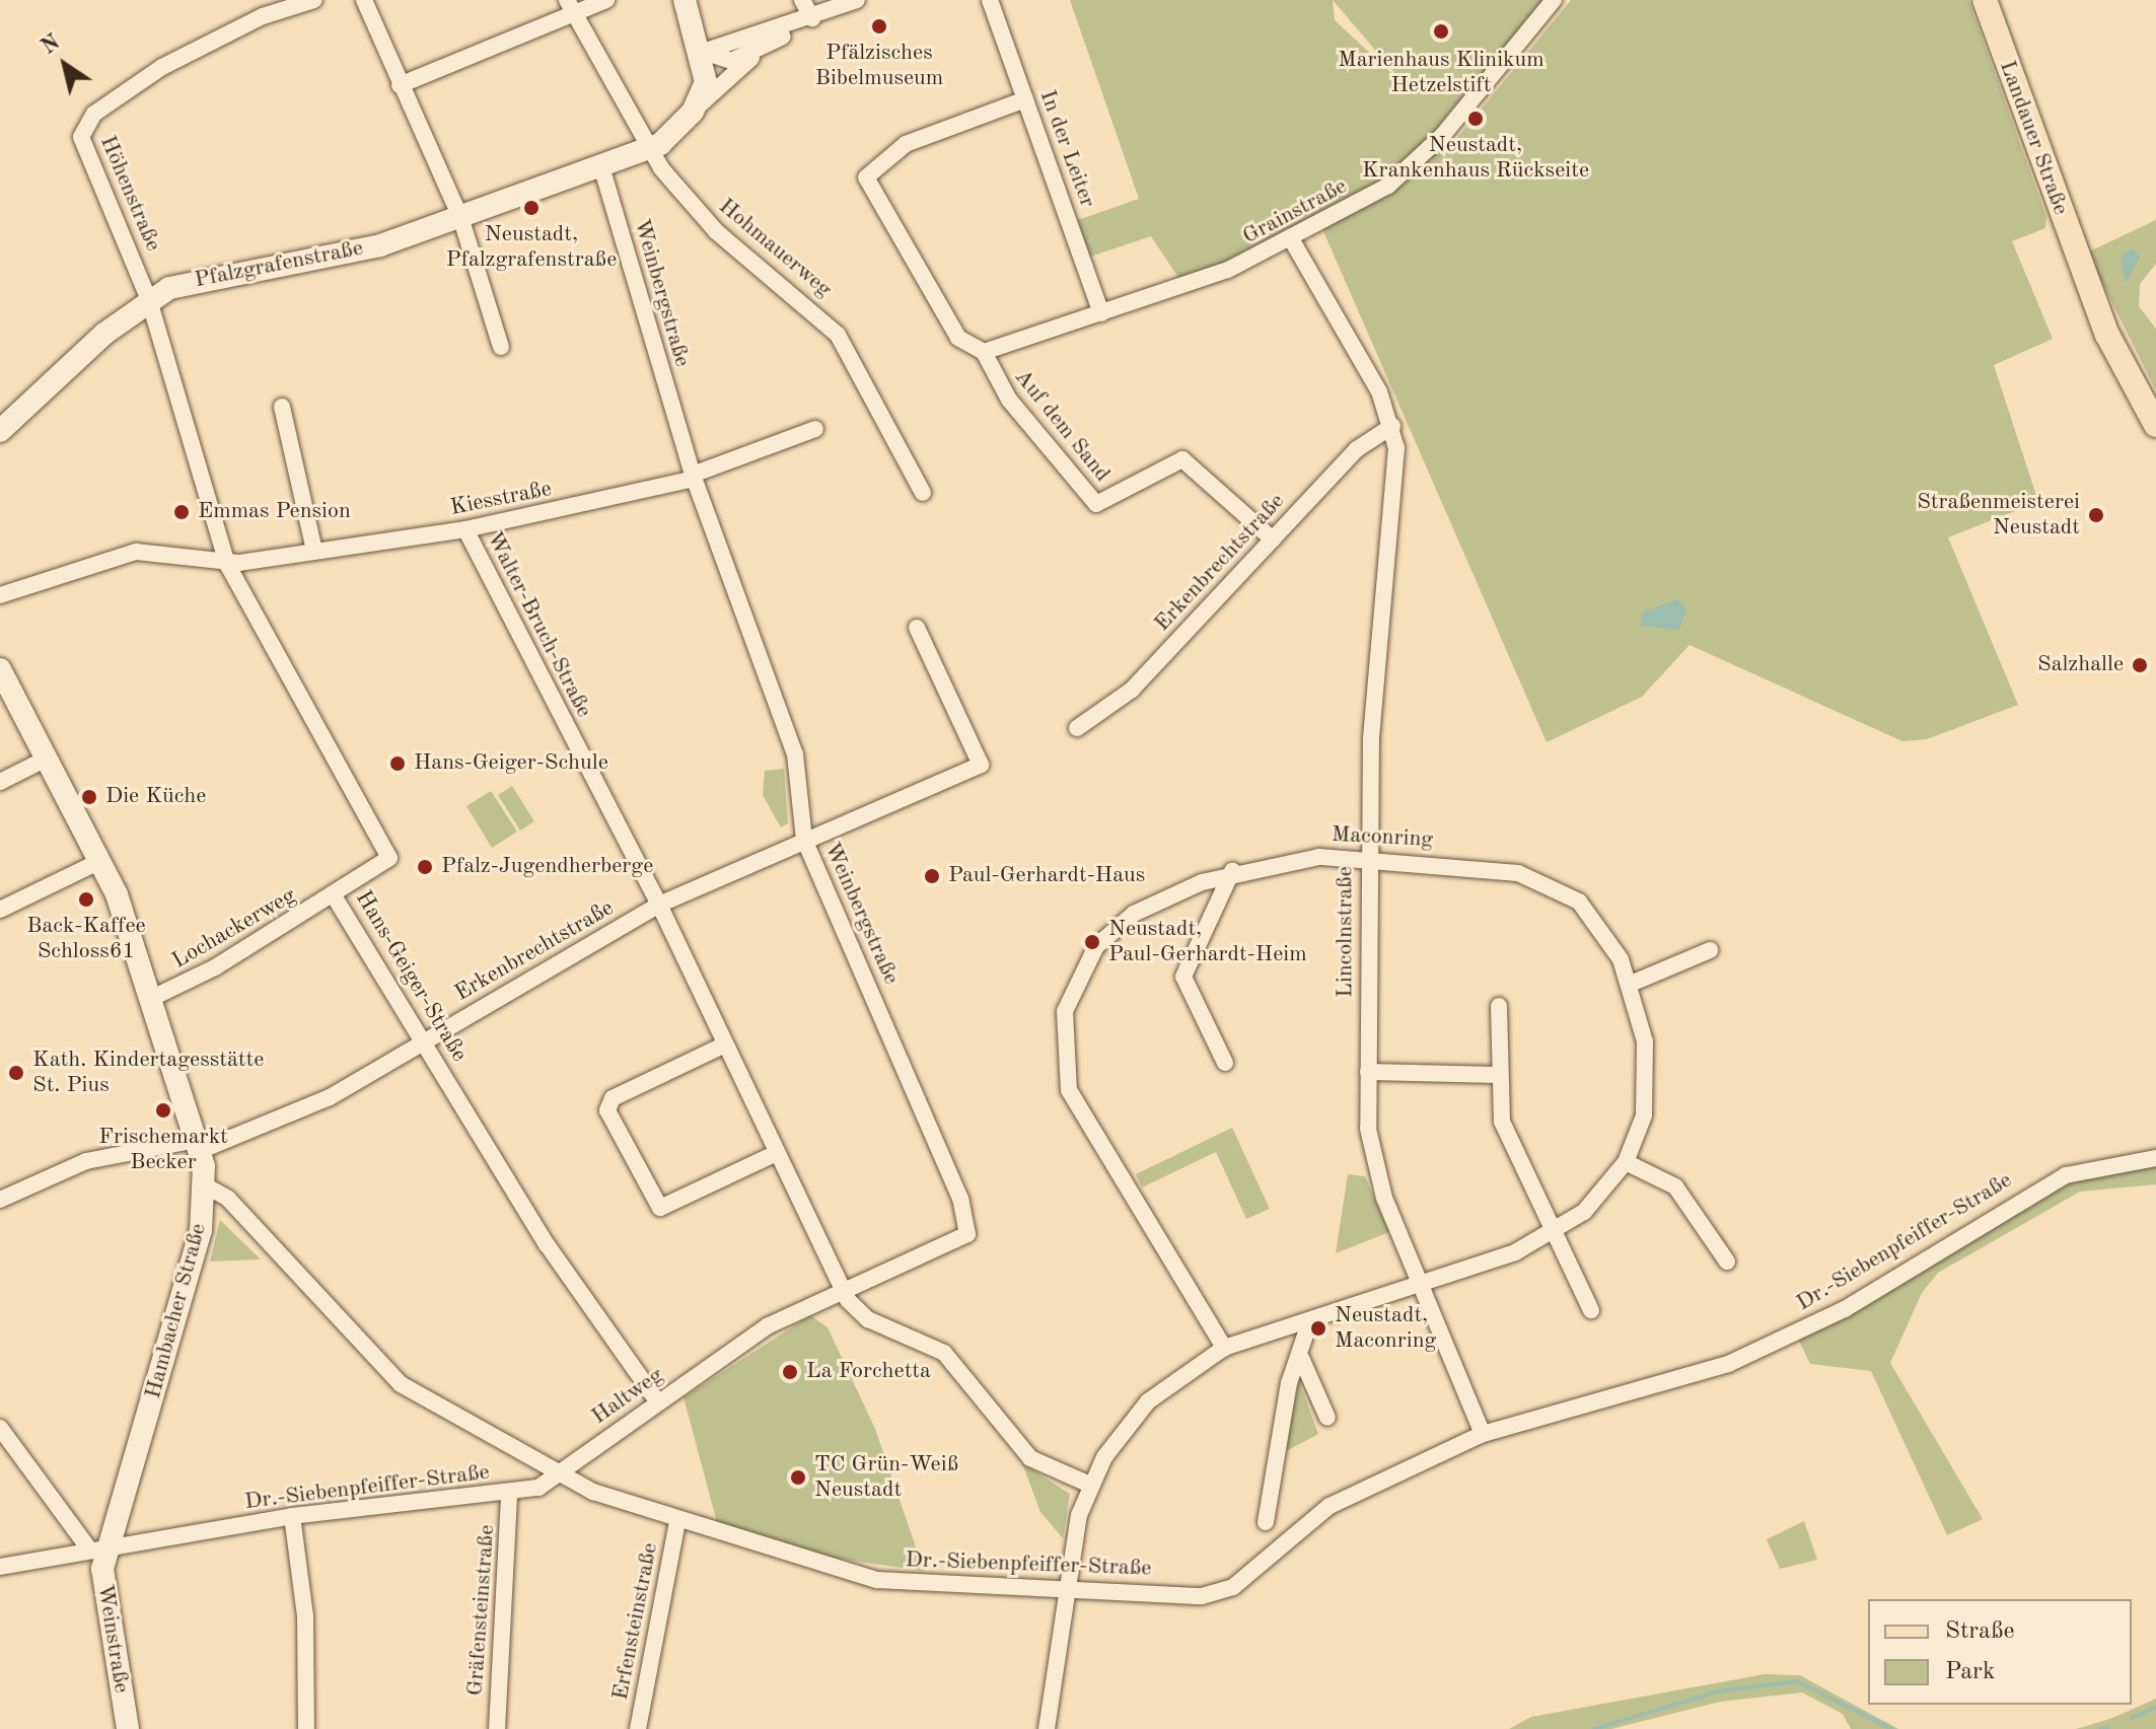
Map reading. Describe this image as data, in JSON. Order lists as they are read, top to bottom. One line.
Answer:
{"streets":{"main road":["Landauer Straße"],"street":["In der Leiter","Höhenstraße","Grainstraße","Hohmauerweg","Pfalzgrafenstraße","Weinbergstraße","Auf dem Sand","Kiesstraße","Erkenbrechtstraße","Walter-Bruch-Straße","Maconring","Lochackerweg","Lincolnstraße","Hans-Geiger-Straße","Dr.-Siebenpfeiffer-Straße","Hambacher Straße","Haltweg","Gräfensteinstraße","Erfensteinstraße","Weinstraße"]},"crossings":[["In der Leiter","Grainstraße"],["Höhenstraße","Pfalzgrafenstraße"],["Höhenstraße","Hans-Geiger-Straße"],["Grainstraße","Auf dem Sand"],["Grainstraße","Lincolnstraße"],["Hohmauerweg","Pfalzgrafenstraße"],["Pfalzgrafenstraße","Weinbergstraße"],["Pfalzgrafenstraße","Hans-Geiger-Straße"],["Weinbergstraße","Kiesstraße"],["Weinbergstraße","Erkenbrechtstraße"],["Weinbergstraße","Walter-Bruch-Straße"],["Weinbergstraße","Haltweg"],["Auf dem Sand","Erkenbrechtstraße"],["Kiesstraße","Walter-Bruch-Straße"],["Kiesstraße","Hans-Geiger-Straße"],["Erkenbrechtstraße","Walter-Bruch-Straße"],["Erkenbrechtstraße","Lincolnstraße"],["Erkenbrechtstraße","Hans-Geiger-Straße"],["Erkenbrechtstraße","Hambacher Straße"],["Walter-Bruch-Straße","Haltweg"],["Maconring","Lincolnstraße"],["Lochackerweg","Hans-Geiger-Straße"],["Lochackerweg","Hambacher Straße"],["Lincolnstraße","Dr.-Siebenpfeiffer-Straße"],["Hans-Geiger-Straße","Haltweg"],["Dr.-Siebenpfeiffer-Straße","Hambacher Straße"],["Dr.-Siebenpfeiffer-Straße","Haltweg"],["Dr.-Siebenpfeiffer-Straße","Gräfensteinstraße"],["Dr.-Siebenpfeiffer-Straße","Erfensteinstraße"],["Dr.-Siebenpfeiffer-Straße","Weinstraße"],["Hambacher Straße","Weinstraße"]],"places":["Pfälzisches Bibelmuseum","Marienhaus Klinikum Hetzelstift","Neustadt, Krankenhaus Rückseite","Neustadt, Pfalzgrafenstraße","Emmas Pension","Straßenmeisterei Neustadt","Salzhalle","Hans-Geiger-Schule","Die Küche","Pfalz-Jugendherberge","Paul-Gerhardt-Haus","Back-Kaffee Schloss61","Neustadt, Paul-Gerhardt-Heim","Kath. Kindertagesstätte St. Pius","Frischemarkt Becker","Neustadt, Maconring","La Forchetta","TC Grün-Weiß Neustadt"],"legend":["Straße","Park"],"north":"top left"}
